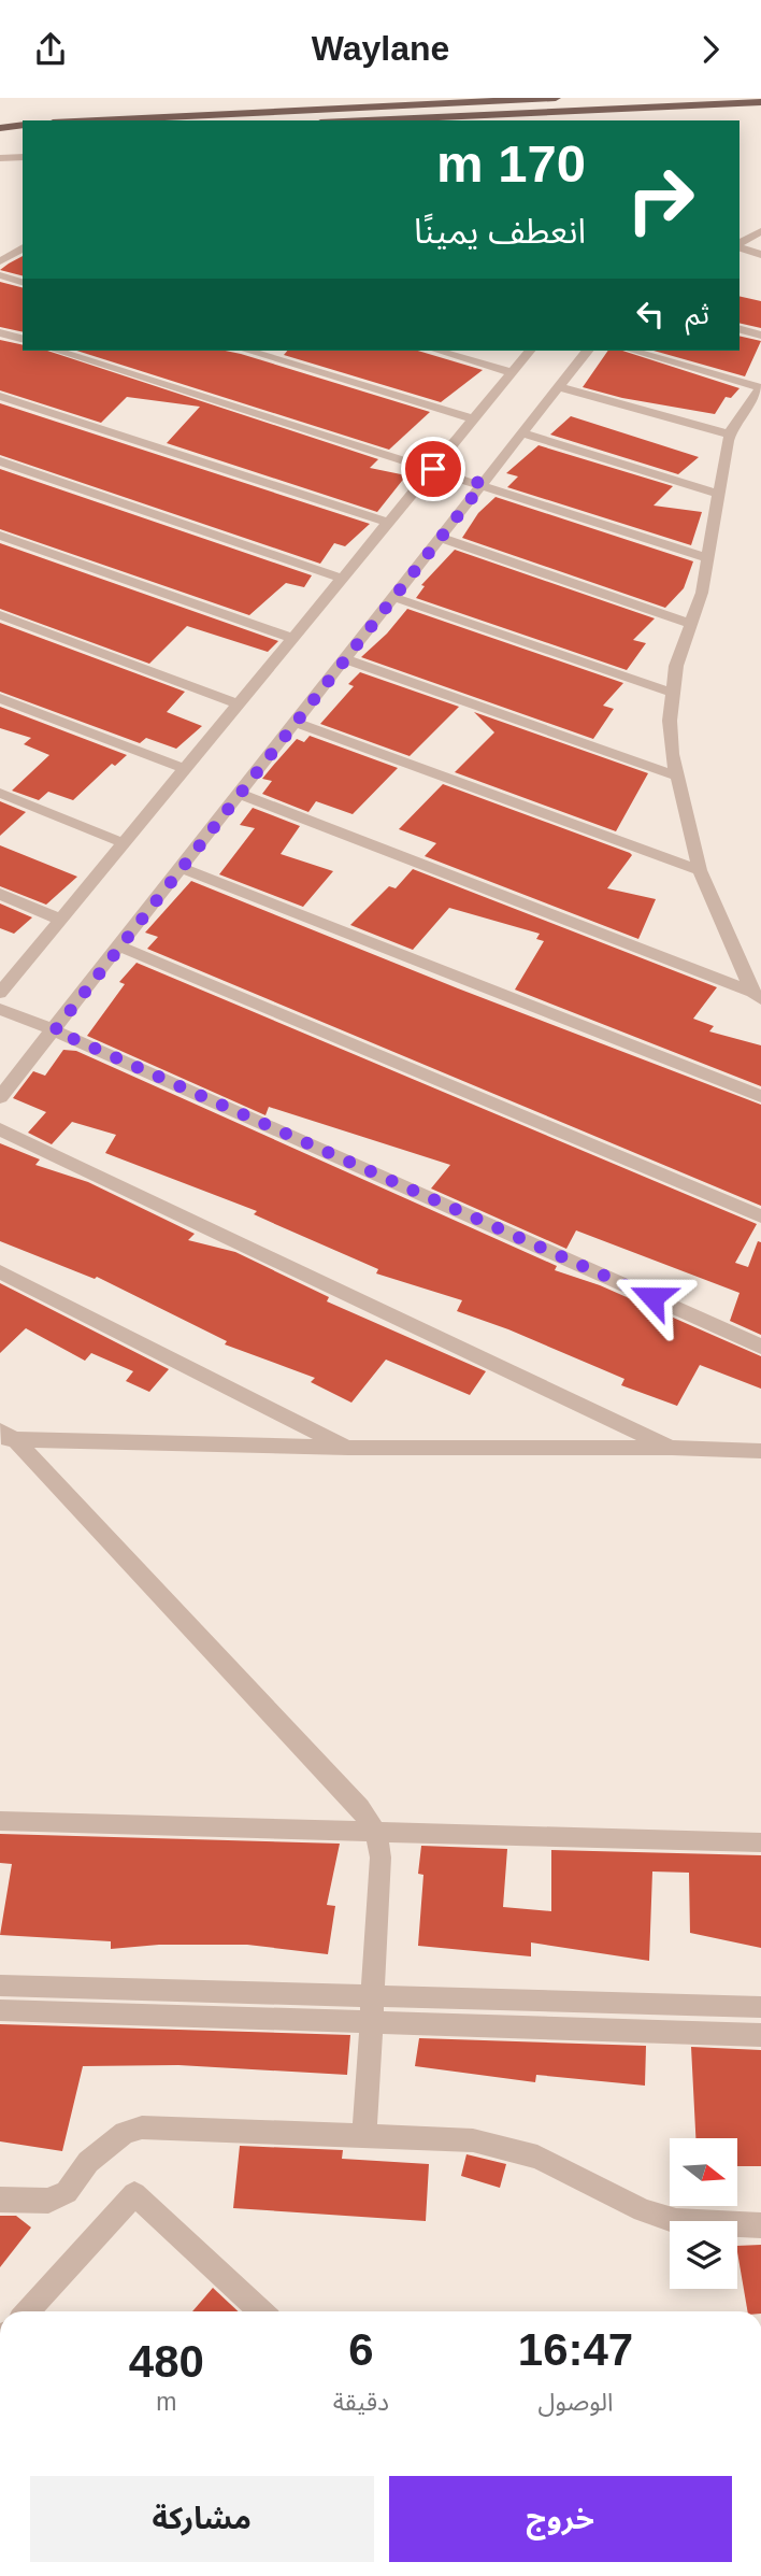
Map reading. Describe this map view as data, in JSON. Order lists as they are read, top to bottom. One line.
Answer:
{"north":"right","page":{"header":"Waylane","turn":["170 m","انعطف يمينًا"],"then":"ثم","eta":["16:47","الوصول","6","دقيقة","480","m"],"buttons":["خروج","مشاركة"]}}
